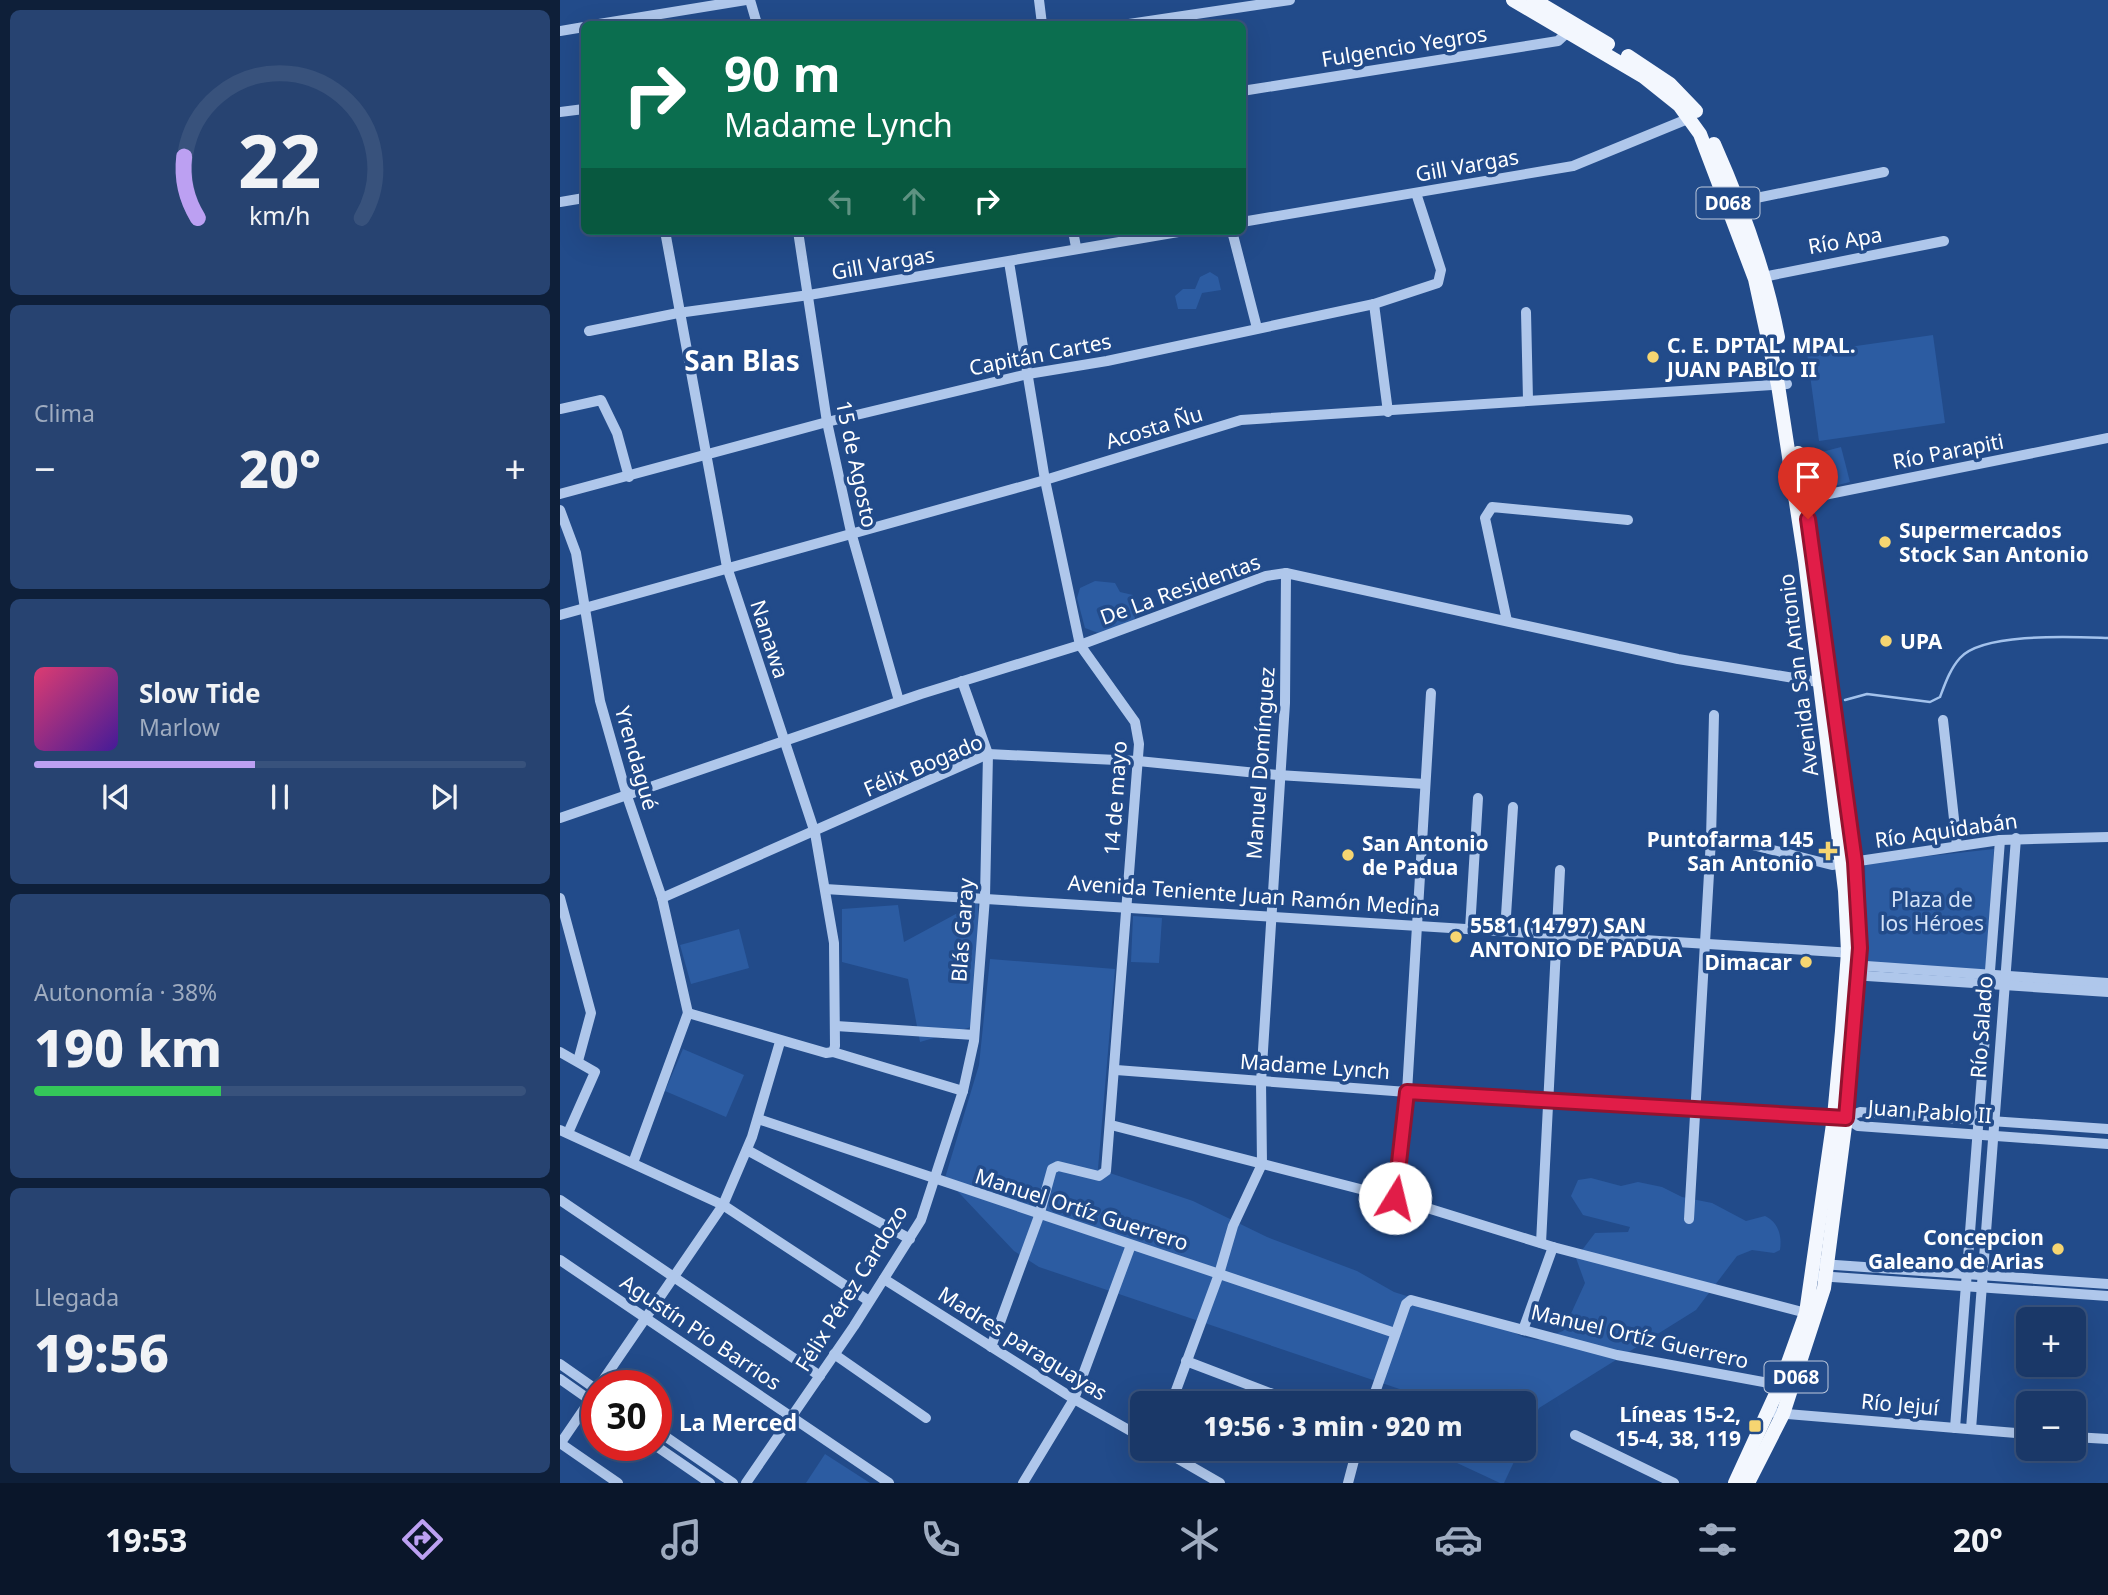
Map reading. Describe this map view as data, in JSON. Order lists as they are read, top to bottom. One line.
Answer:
{"streets":{"main road":["D068","Avenida San Antonio"],"street":["Fulgencio Yegros","Gill Vargas","Río Apa","Capitán Cartes","Acosta Ñu","Río Parapiti","15 de Agosto","De La Residentas","Nanawa","Yrendagué","Manuel Domínguez","Félix Bogado","14 de mayo","Río Aquidabán","Avenida Teniente Juan Ramón Medina","Blás Garay","Río Salado","Madame Lynch","Juan Pablo II","Manuel Ortíz Guerrero","Félix Pérez Cardozo","Agustín Pío Barrios","Madres paraguayas","Río Jejuí"]},"crossings":[["Fulgencio Yegros","Avenida San Antonio"],["Gill Vargas","Capitán Cartes"],["Gill Vargas","15 de Agosto"],["Gill Vargas","Nanawa"],["Gill Vargas","Avenida San Antonio"],["Gill Vargas","14 de mayo"],["Río Apa","Avenida San Antonio"],["Capitán Cartes","15 de Agosto"],["Capitán Cartes","Nanawa"],["Capitán Cartes","14 de mayo"],["Acosta Ñu","15 de Agosto"],["Acosta Ñu","Nanawa"],["Acosta Ñu","Avenida San Antonio"],["Acosta Ñu","Yrendagué"],["Acosta Ñu","14 de mayo"],["Río Parapiti","Avenida San Antonio"],["15 de Agosto","De La Residentas"],["De La Residentas","Nanawa"],["De La Residentas","Avenida San Antonio"],["De La Residentas","Yrendagué"],["De La Residentas","Manuel Domínguez"],["De La Residentas","14 de mayo"],["De La Residentas","Blás Garay"],["Nanawa","Félix Bogado"],["Nanawa","Avenida Teniente Juan Ramón Medina"],["Avenida San Antonio","Río Aquidabán"],["Avenida San Antonio","Avenida Teniente Juan Ramón Medina"],["Avenida San Antonio","Madame Lynch"],["Avenida San Antonio","Juan Pablo II"],["Avenida San Antonio","Manuel Ortíz Guerrero"],["Avenida San Antonio","Río Jejuí"],["Yrendagué","Félix Bogado"],["Manuel Domínguez","Félix Bogado"],["Manuel Domínguez","Avenida Teniente Juan Ramón Medina"],["Manuel Domínguez","Madame Lynch"],["Félix Bogado","14 de mayo"],["Félix Bogado","Blás Garay"],["14 de mayo","Avenida Teniente Juan Ramón Medina"],["14 de mayo","Madame Lynch"],["14 de mayo","Manuel Ortíz Guerrero"],["Río Aquidabán","Río Salado"],["Avenida Teniente Juan Ramón Medina","Blás Garay"],["Avenida Teniente Juan Ramón Medina","Río Salado"],["Blás Garay","Manuel Ortíz Guerrero"],["Blás Garay","Félix Pérez Cardozo"],["Río Salado","Juan Pablo II"],["Río Salado","Río Jejuí"],["Madame Lynch","Juan Pablo II"],["Manuel Ortíz Guerrero","Félix Pérez Cardozo"],["Félix Pérez Cardozo","Agustín Pío Barrios"],["Félix Pérez Cardozo","Madres paraguayas"]],"districts":["San Blas","La Merced"],"parks":["Plaza de los Héroes"],"places":{"other":["C. E. DPTAL. MPAL. JUAN PABLO II","Supermercados Stock San Antonio","UPA","San Antonio de Padua","5581 (14797) SAN ANTONIO DE PADUA","Dimacar","Concepcion Galeano de Arias"],"health":["Puntofarma 145 San Antonio"],"transit":["Líneas 15-2, 15-4, 38, 119"]},"page":{"turn":["90 m","Madame Lynch"],"tile":["Clima",["Autonomía · 38%","190 km"],["Llegada","19:56"]],"heat":["−","20°","+"],"song":["Slow Tide","Marlow"],"map_buttons":["+","−"],"limit":"30","trip":"19:56 · 3 min · 920 m","tabs":["19:53","20°"],"gauge":["22","km/h"]}}
